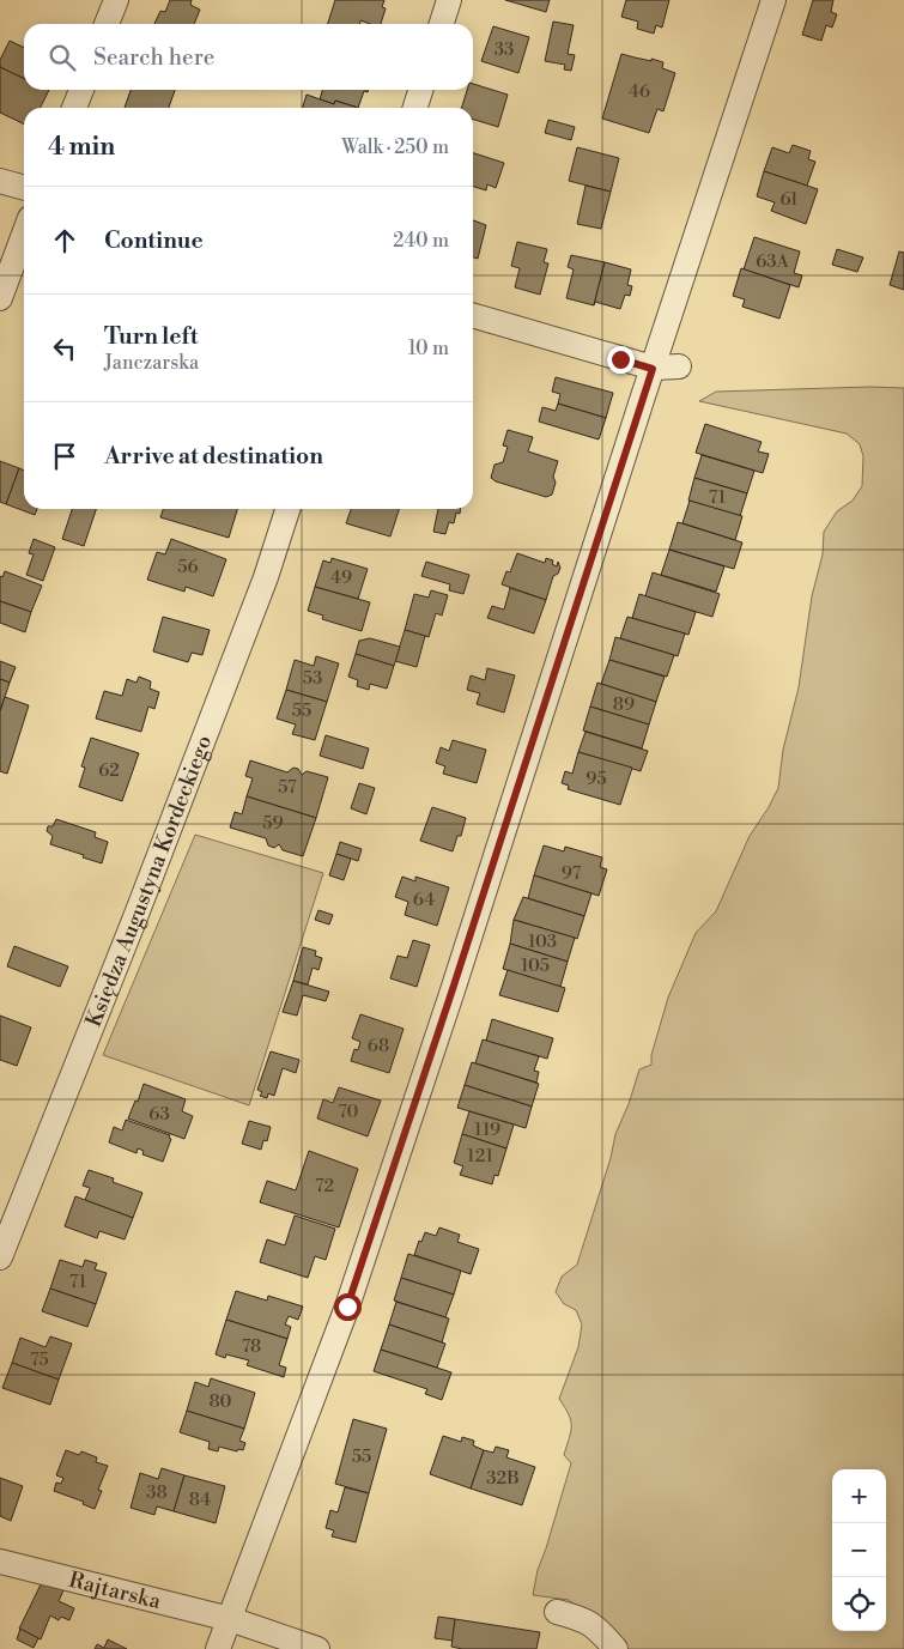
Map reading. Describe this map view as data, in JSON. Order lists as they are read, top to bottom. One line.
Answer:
{"streets":{"street":["Księdza Augustyna Kordeckiego","Rajtarska"]},"house_numbers":["33","46","61","63A","71","56","49","53","89","55","62","95","57","59","97","64","103","105","68","70","63","119","121","72","71","78","75","80","55","32B","38","84"],"page":{"search":"Search here","heading":["4 min","Walk · 250 m"],"list":[["Continue","240 m"],["Turn left","Janczarska","10 m"],"Arrive at destination"],"map_buttons":["+","−"]}}
